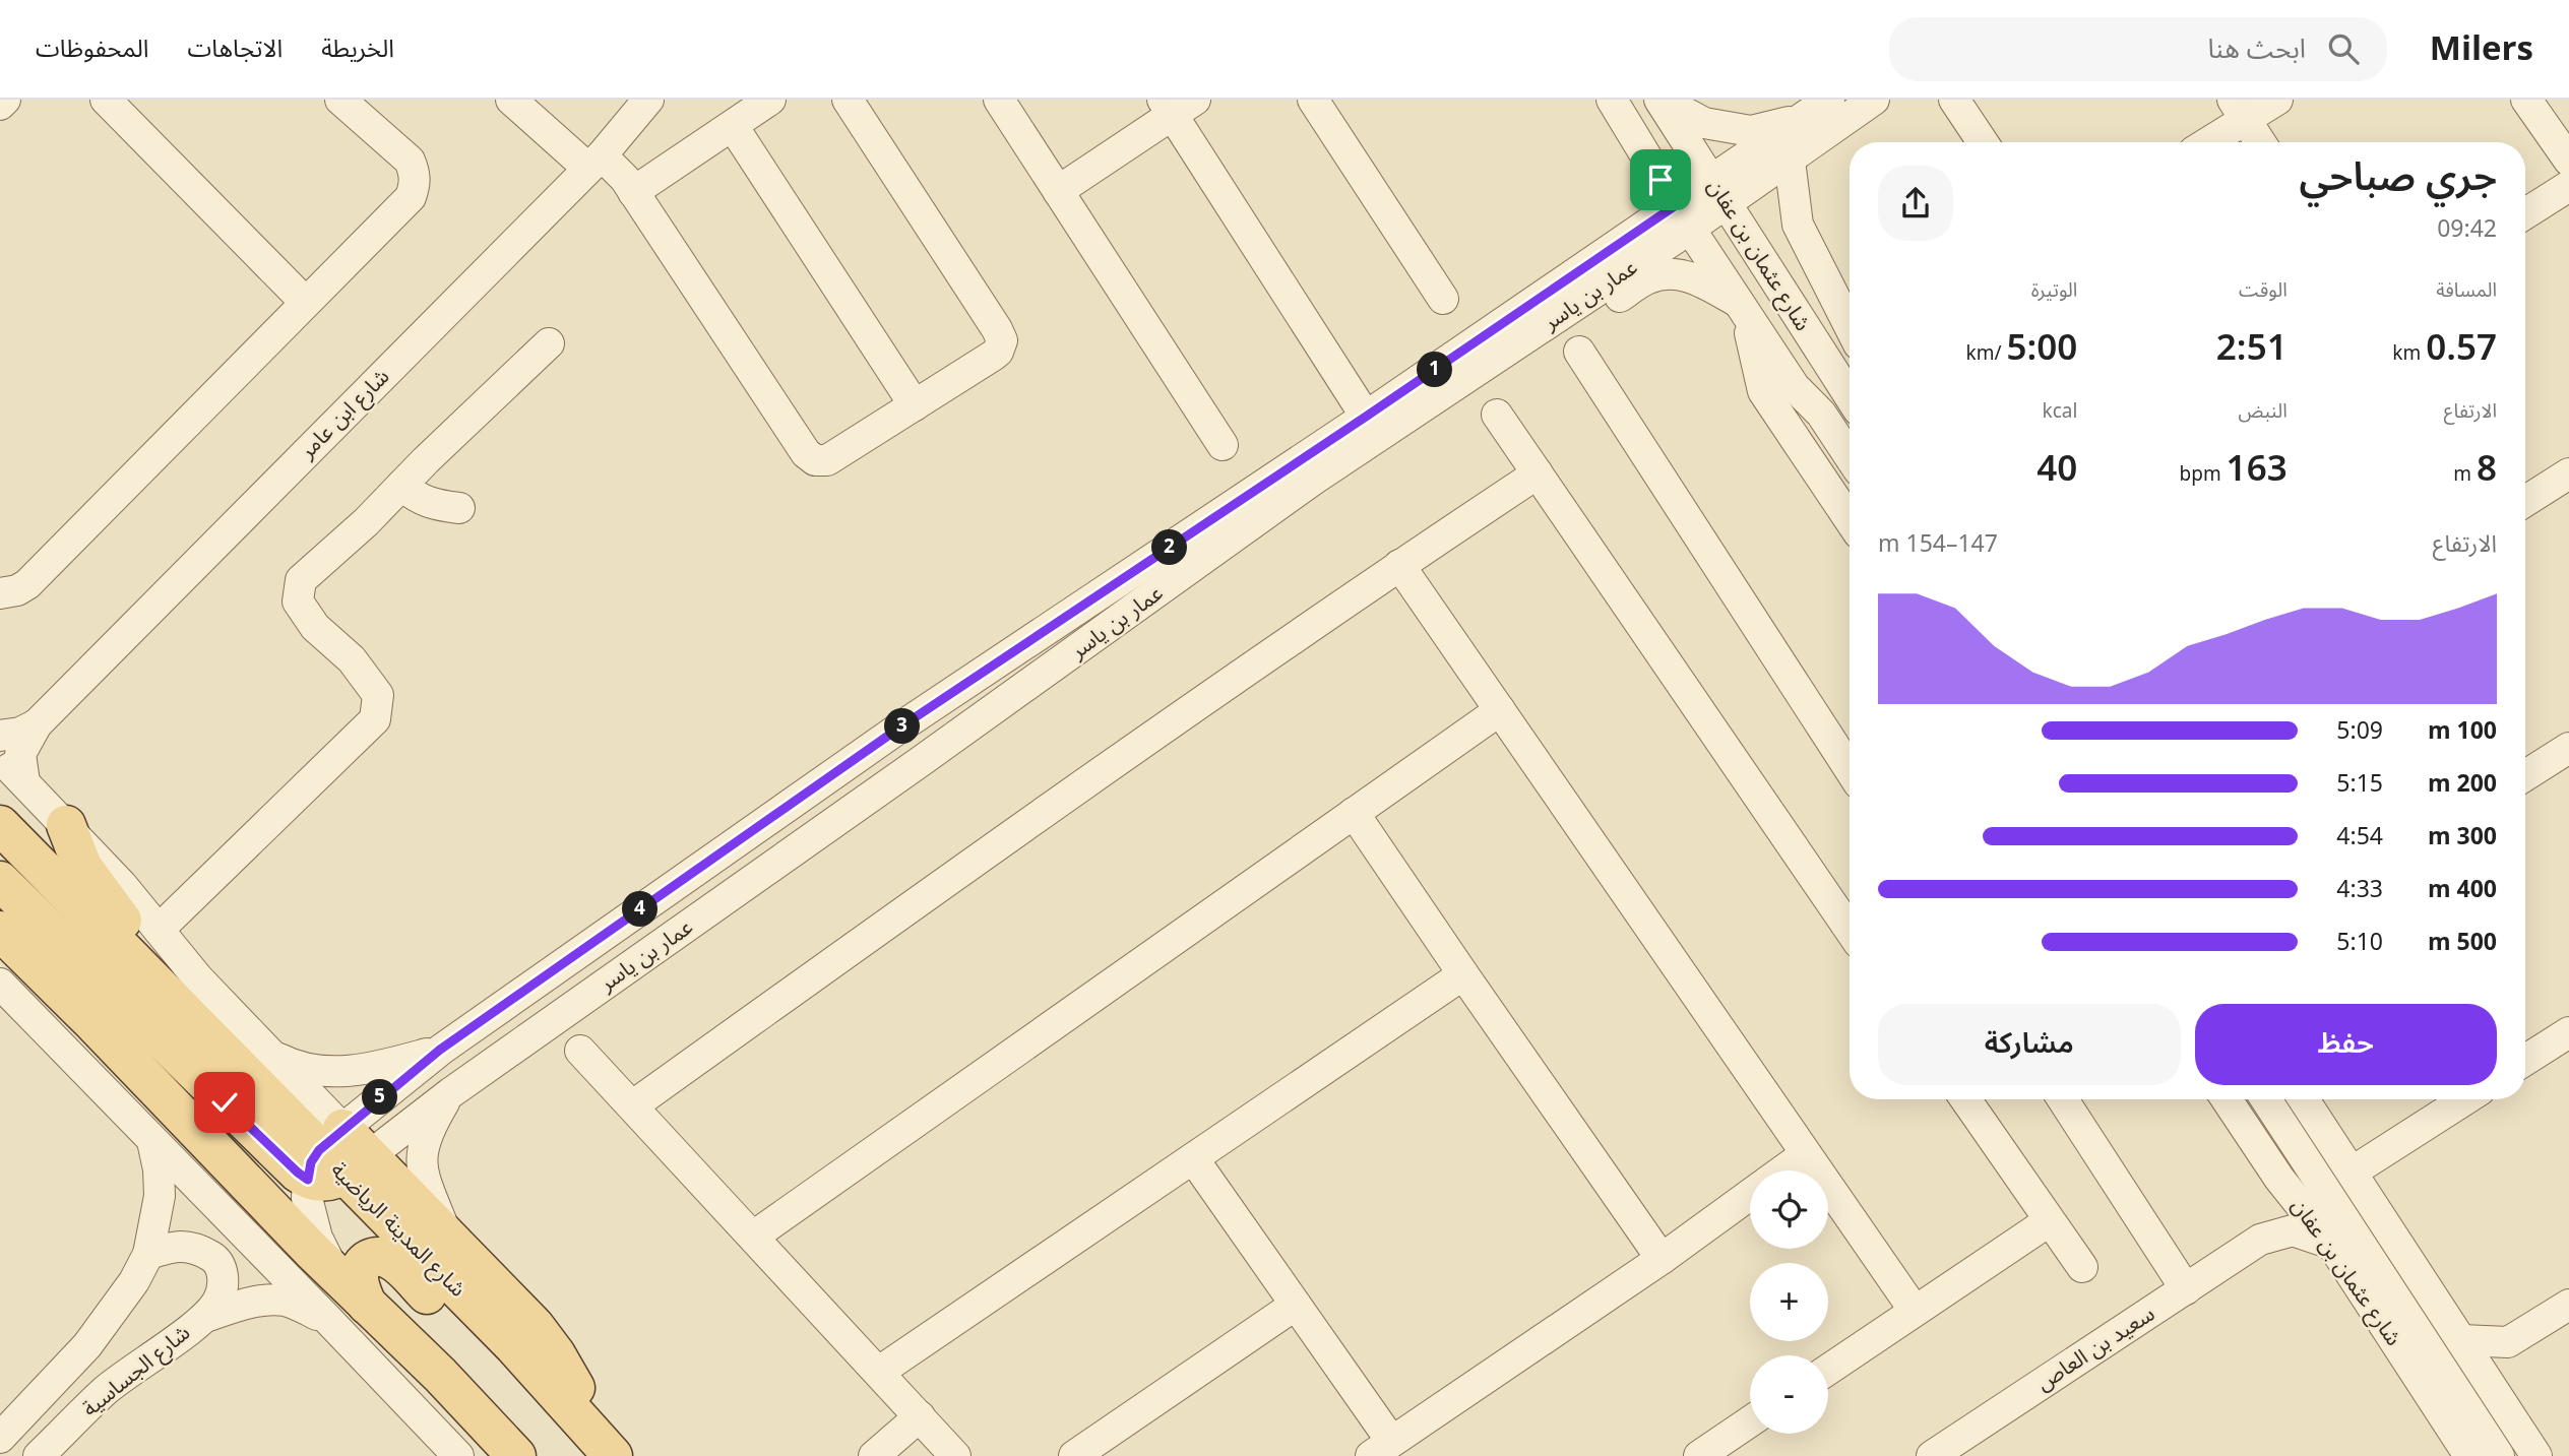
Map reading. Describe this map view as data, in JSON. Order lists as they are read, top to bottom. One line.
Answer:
{"streets":{"main road":["شارع المدينة الرياضية"],"street":["شارع عثمان بن عفان","عمار بن ياسر","شارع ابن عامر","سعيد بن العاص","شارع الجساسية"]},"crossings":[["شارع عثمان بن عفان","عمار بن ياسر"],["شارع عثمان بن عفان","سعيد بن العاص"],["عمار بن ياسر","شارع المدينة الرياضية"],["شارع ابن عامر","شارع المدينة الرياضية"]],"page":{"header":"Milers","search":"ابحث هنا","nav":["الخريطة","الاتجاهات","المحفوظات"],"heading":["جري صباحي","09:42"],"stats":[["المسافة","0.57 km"],["الوقت","2:51"],["الوتيرة","5:00 /km"],["الارتفاع","8 m"],["النبض","163 bpm"],["kcal","40"]],"pins":["1","2","3","4","5"],"chart":["الارتفاع","147–154 m"],"list":[{"name":"100 m","note":"5:09"},{"name":"200 m","note":"5:15"},{"name":"300 m","note":"4:54"},{"name":"400 m","note":"4:33"},{"name":"500 m","note":"5:10"}],"buttons":["حفظ","مشاركة"],"map_buttons":["+","−"]}}
